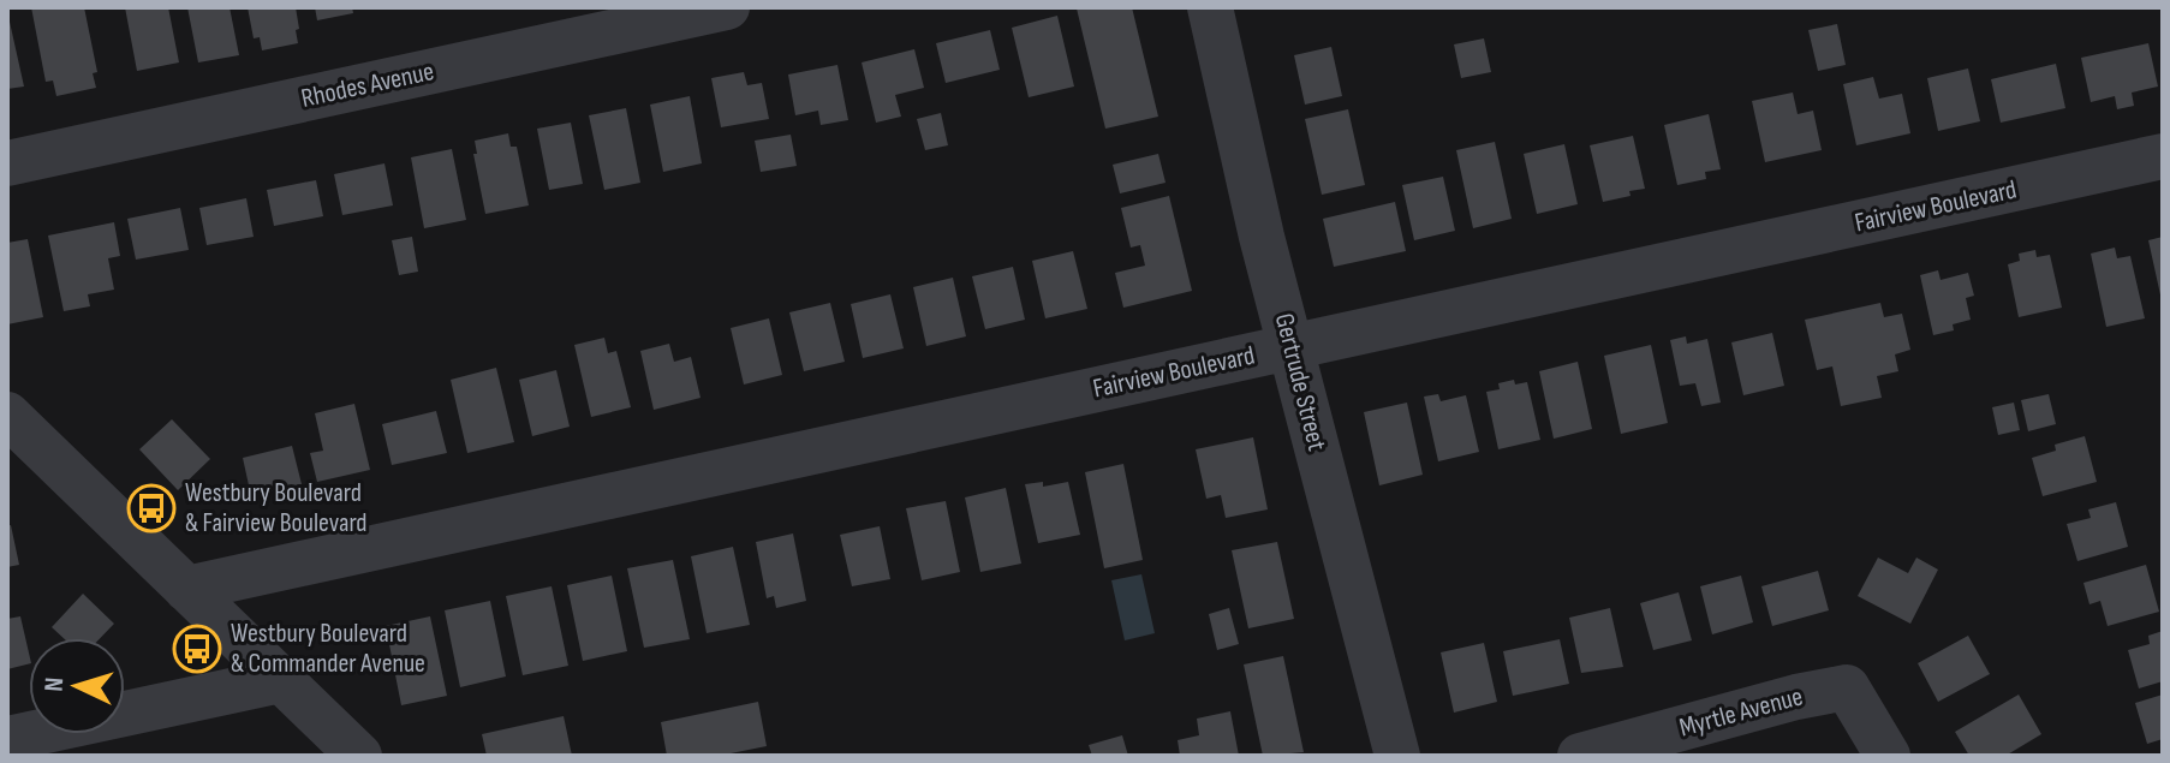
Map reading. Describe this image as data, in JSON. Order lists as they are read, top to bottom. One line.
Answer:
{"streets":{"street":["Rhodes Avenue","Fairview Boulevard","Gertrude Street","Myrtle Avenue"]},"crossings":[["Fairview Boulevard","Gertrude Street"]],"places":{"bus stop":["Westbury Boulevard & Fairview Boulevard","Westbury Boulevard & Commander Avenue"]},"north":"left"}
